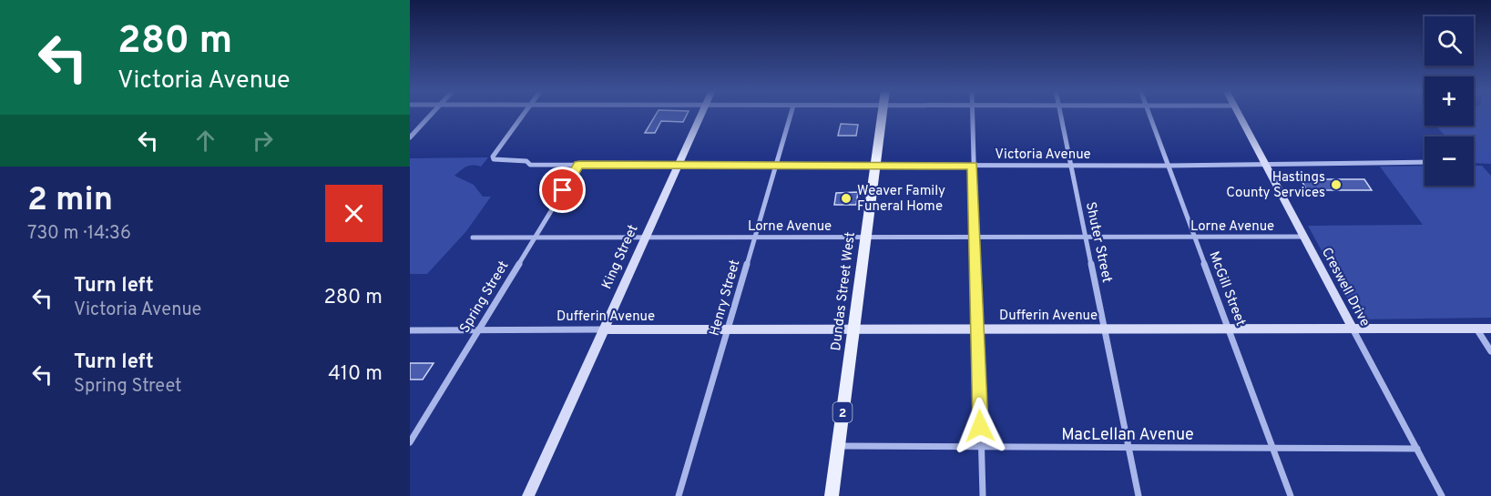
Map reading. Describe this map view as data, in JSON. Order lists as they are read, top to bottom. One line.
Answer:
{"streets":{"main road":["Dundas Street West","2"],"street":["Victoria Avenue","Lorne Avenue","Shuter Street","King Street","Creswell Drive","McGill Street","Spring Street","Henry Street","Dufferin Avenue","MacLellan Avenue"]},"crossings":[["Victoria Avenue","Shuter Street"],["Victoria Avenue","King Street"],["Victoria Avenue","Creswell Drive"],["Victoria Avenue","McGill Street"],["Victoria Avenue","Dundas Street West"],["Victoria Avenue","Spring Street"],["Victoria Avenue","Henry Street"],["Lorne Avenue","Shuter Street"],["Lorne Avenue","King Street"],["Lorne Avenue","Creswell Drive"],["Lorne Avenue","McGill Street"],["Lorne Avenue","Dundas Street West"],["Lorne Avenue","Spring Street"],["Lorne Avenue","Henry Street"],["Shuter Street","Dufferin Avenue"],["Shuter Street","MacLellan Avenue"],["King Street","Dufferin Avenue"],["Creswell Drive","Dufferin Avenue"],["Creswell Drive","MacLellan Avenue"],["McGill Street","Dufferin Avenue"],["McGill Street","MacLellan Avenue"],["Dundas Street West","Dufferin Avenue"],["Dundas Street West","MacLellan Avenue"],["Spring Street","Dufferin Avenue"],["Henry Street","Dufferin Avenue"]],"places":["Hastings County Services","Weaver Family Funeral Home"],"page":{"turn":["280 m","Victoria Avenue"],"map_buttons":["+","−"],"heading":["2 min","730 m · 14:36"],"list":[{"name":"Turn left","note":"Victoria Avenue","value":"280 m"},{"name":"Turn left","note":"Spring Street","value":"410 m"}]}}
